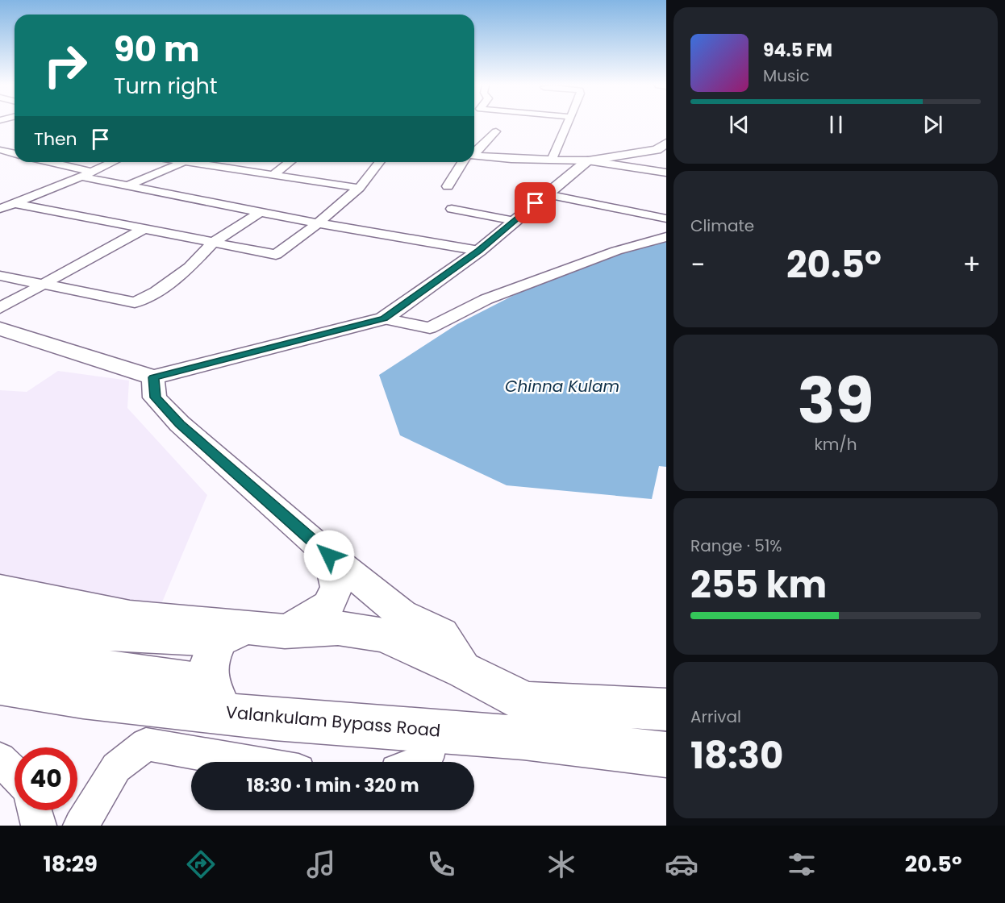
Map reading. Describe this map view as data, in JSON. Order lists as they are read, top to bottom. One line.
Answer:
{"streets":{"main road":["Valankulam Bypass Road"]},"water":["Chinna Kulam"],"page":{"turn":["90 m","Turn right"],"song":["94.5 FM","Music"],"then":"Then","tile":["Climate",["39","km/h"],["Range · 51%","255 km"],["Arrival","18:30"]],"heat":["−","20.5°","+"],"limit":"40","trip":"18:30 · 1 min · 320 m","tabs":["18:29","20.5°"]}}
